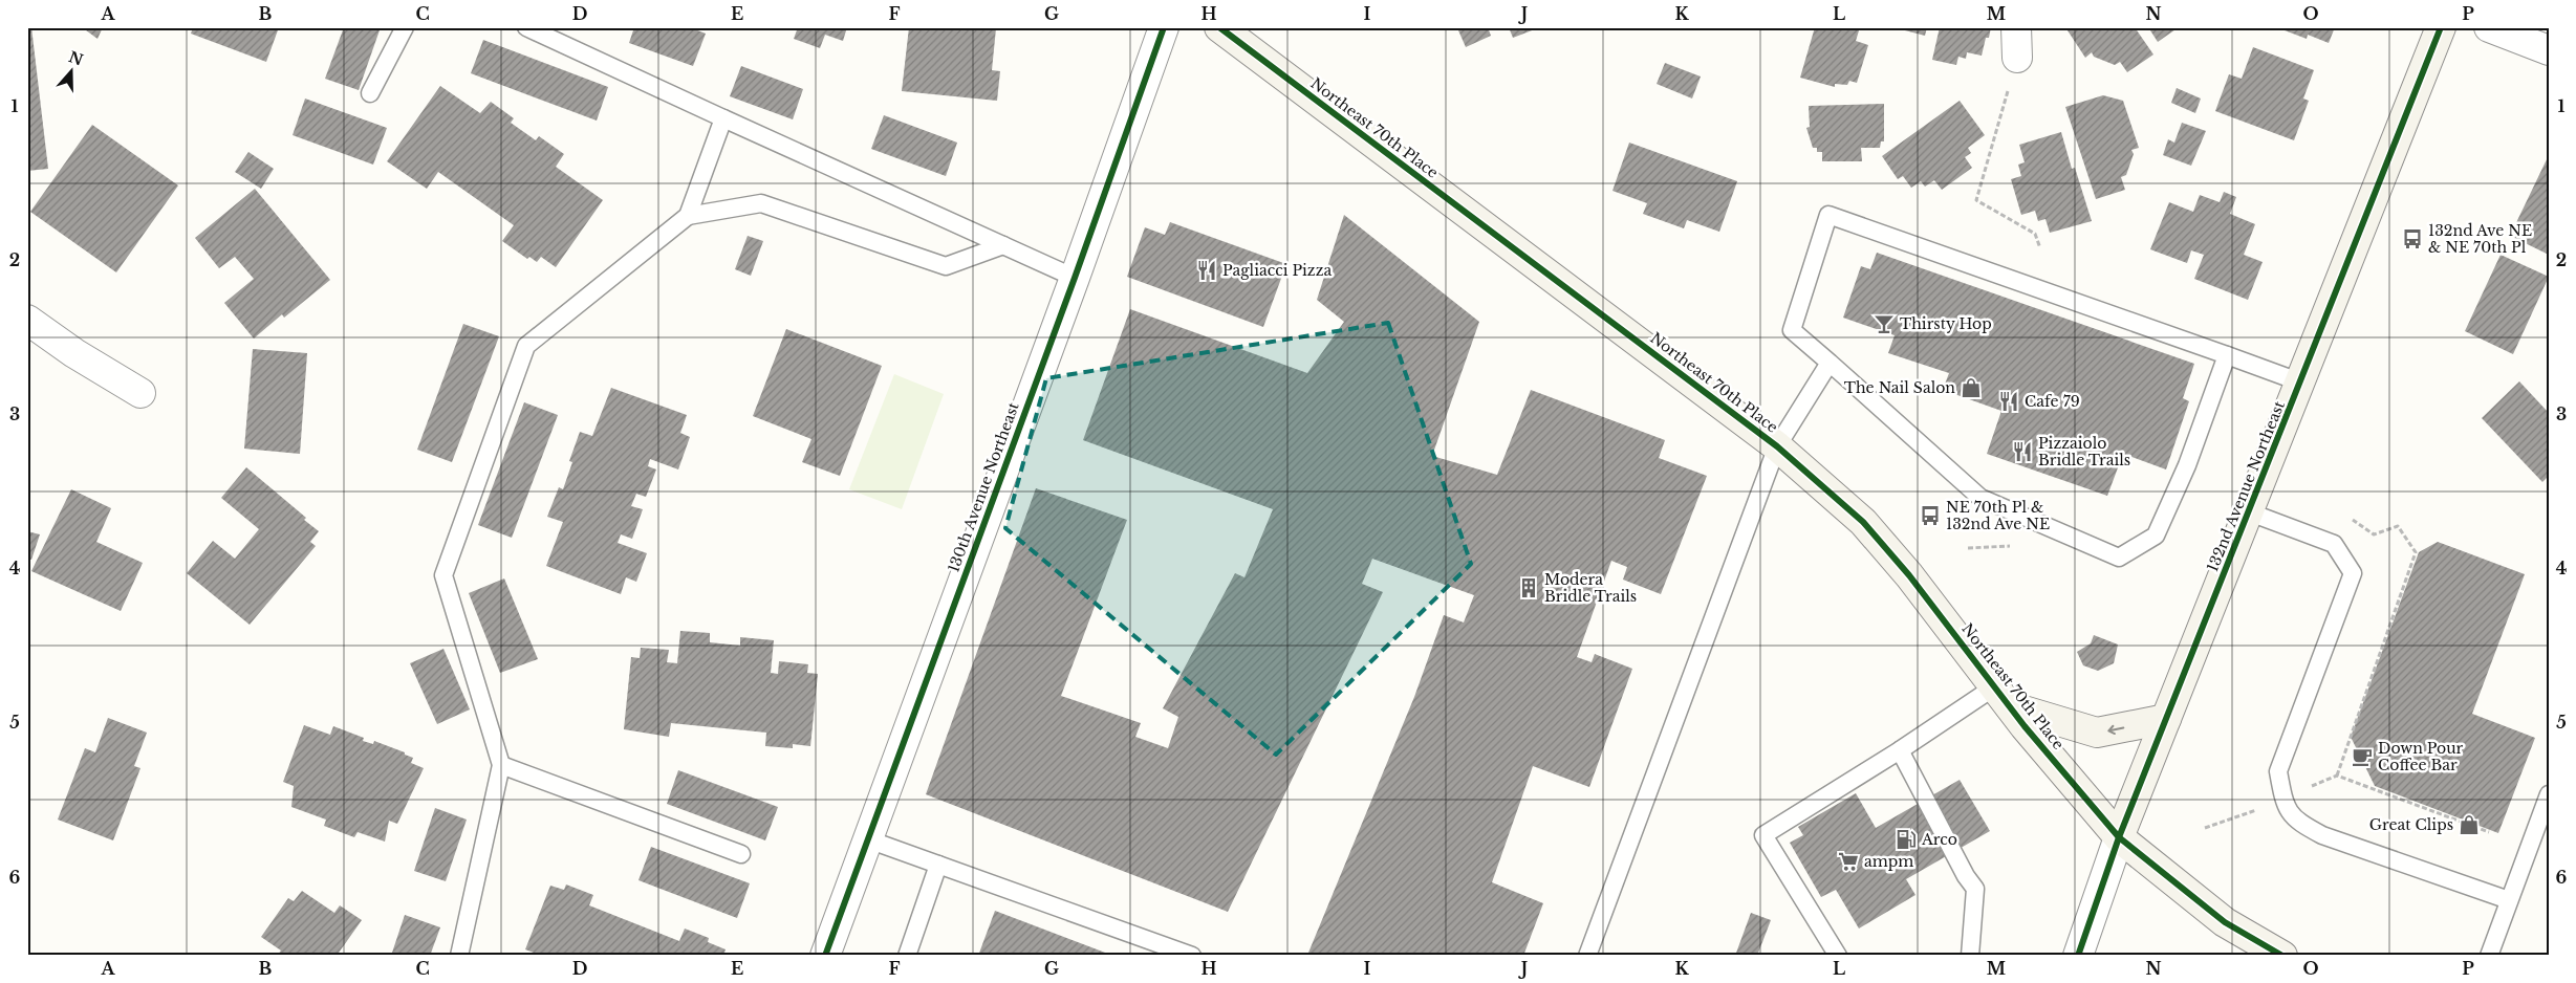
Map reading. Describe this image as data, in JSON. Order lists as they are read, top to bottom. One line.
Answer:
{"streets":{"main road":["Northeast 70th Place","132nd Avenue Northeast"],"street":["130th Avenue Northeast"]},"crossings":[["Northeast 70th Place","132nd Avenue Northeast"]],"places":{"bus stop":["132nd Ave NE & NE 70th Pl","NE 70th Pl & 132nd Ave NE"],"restaurant":["Pagliacci Pizza","Cafe 79","Pizzaiolo Bridle Trails"],"bar":["Thirsty Hop"],"shop":["The Nail Salon","Great Clips"],"building":["Modera Bridle Trails"],"cafe":["Down Pour Coffee Bar"],"fuel station":["Arco"],"supermarket":["ampm"]},"north":"top","grid":{"columns":["A","B","C","D","E","F","G","H","I","J","K","L","M","N","O","P"],"rows":["1","2","3","4","5","6"]}}
